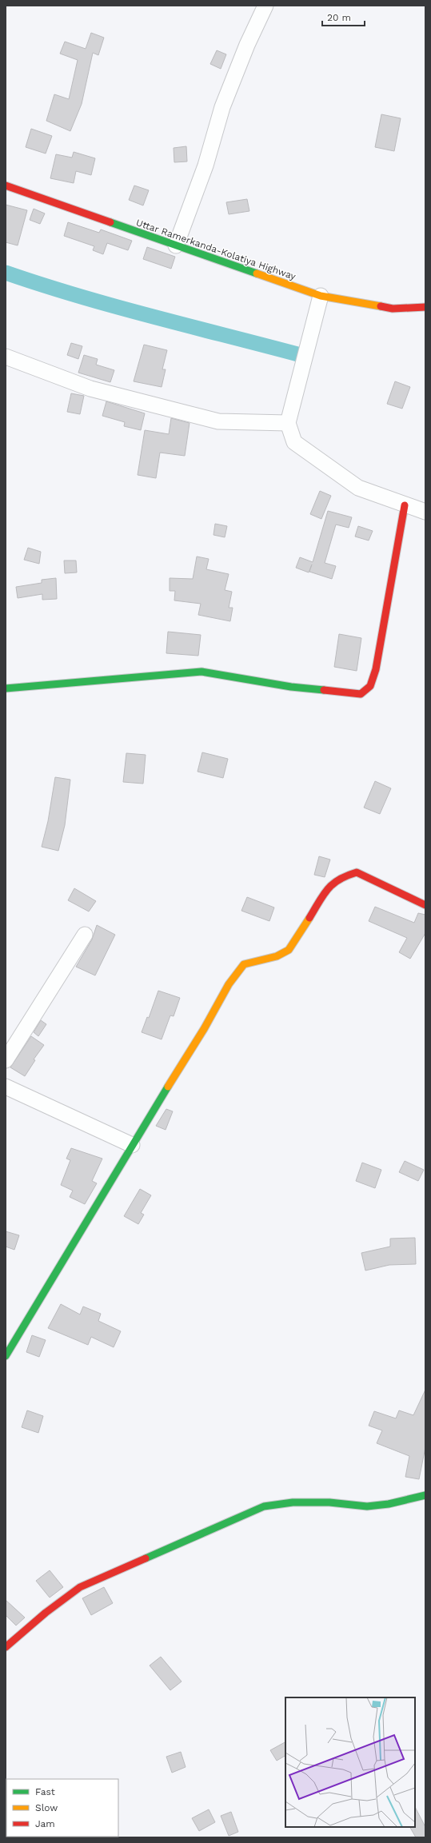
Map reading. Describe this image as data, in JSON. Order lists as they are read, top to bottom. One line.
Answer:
{"streets":{"street":["Uttar Ramerkanda-Kolatiya Highway"]},"legend":["Fast","Slow","Jam"],"scale_bar":"20 m"}
